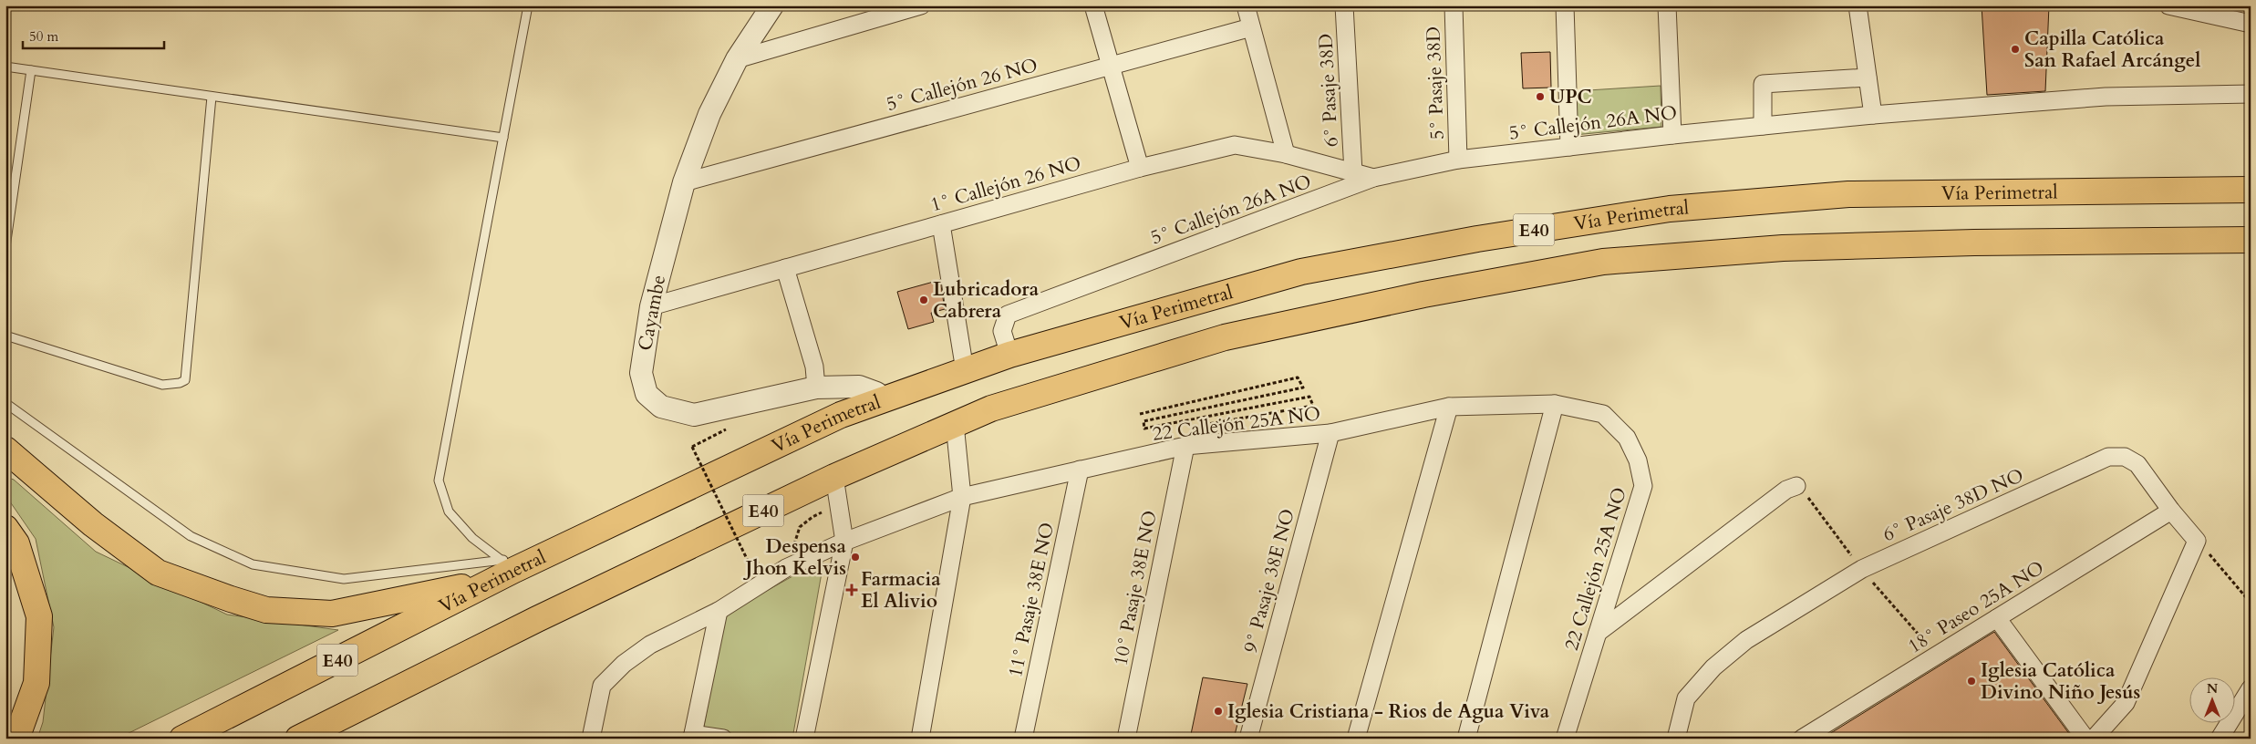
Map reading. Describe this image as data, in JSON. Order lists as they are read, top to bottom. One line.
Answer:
{"streets":{"highway":["Vía Perimetral","E40"],"street":["5° Pasaje 38D","5° Callejón 26 NO","6° Pasaje 38D","5° Callejón 26A NO","1° Callejón 26 NO","Cayambe","22 Callejón 25A NO","6° Pasaje 38D NO","9° Pasaje 38E NO","10° Pasaje 38E NO","11° Pasaje 38E NO","18° Paseo 25A NO"]},"crossings":[["5° Pasaje 38D","5° Callejón 26A NO"],["5° Callejón 26 NO","Cayambe"],["6° Pasaje 38D","1° Callejón 26 NO"],["5° Callejón 26A NO","1° Callejón 26 NO"],["5° Callejón 26A NO","Vía Perimetral"],["1° Callejón 26 NO","Cayambe"],["Vía Perimetral","Cayambe"],["22 Callejón 25A NO","9° Pasaje 38E NO"],["22 Callejón 25A NO","10° Pasaje 38E NO"],["22 Callejón 25A NO","11° Pasaje 38E NO"],["6° Pasaje 38D NO","18° Paseo 25A NO"]],"places":{"other":["Capilla Católica San Rafael Arcángel","UPC","Lubricadora Cabrera","Despensa Jhon Kelvis","Iglesia Católica Divino Niño Jesús","Iglesia Cristiana - Rios de Agua Viva"],"health":["Farmacia El Alivio"]},"scale_bar":"50 m","north":"top"}
